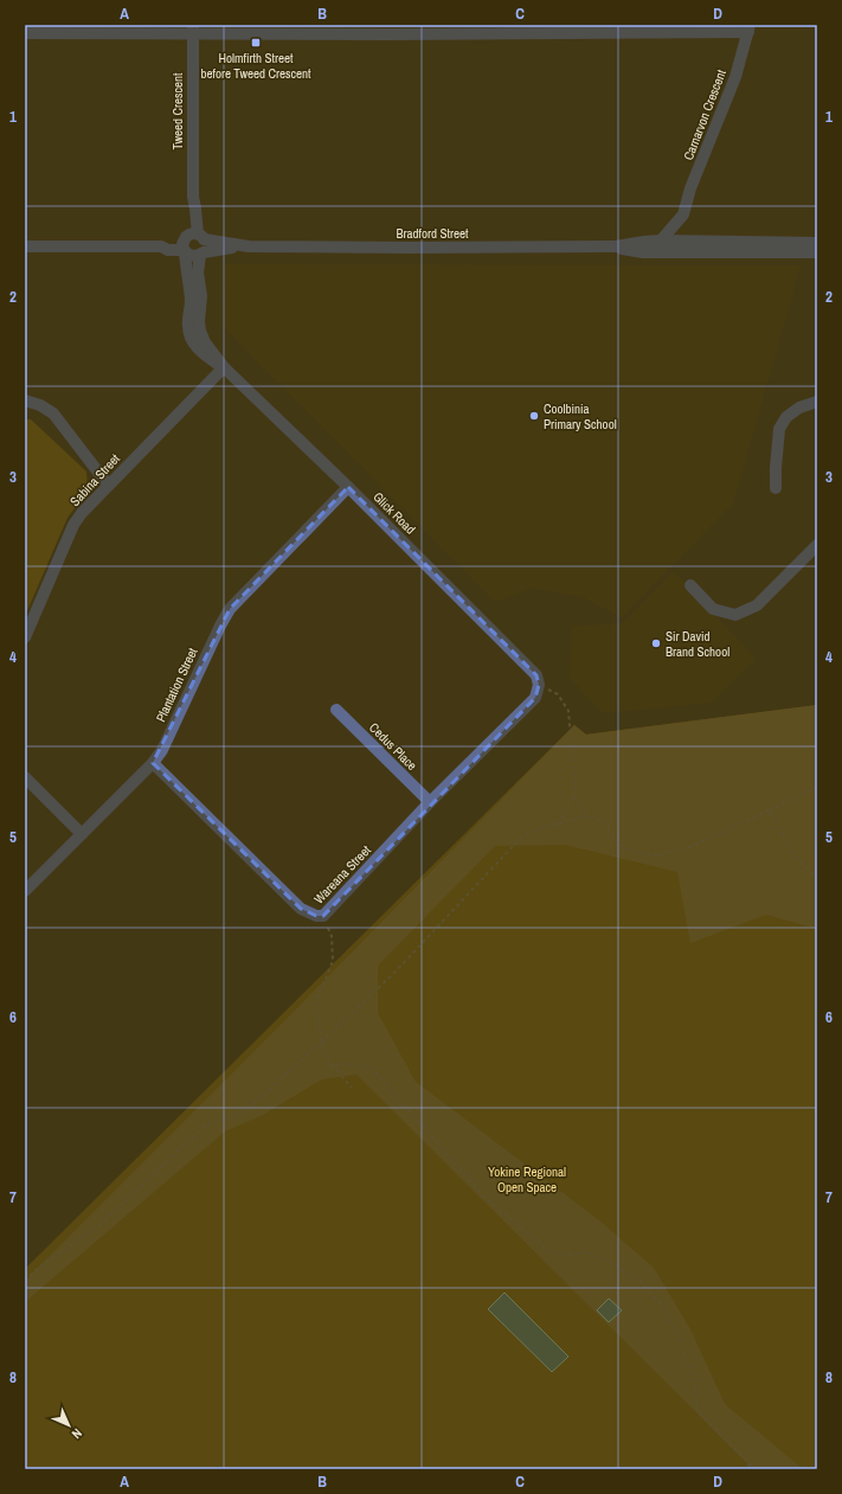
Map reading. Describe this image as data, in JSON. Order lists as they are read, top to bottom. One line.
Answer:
{"streets":{"street":["Tweed Crescent","Carnarvon Crescent","Bradford Street","Sabina Street","Glick Road","Plantation Street","Cedus Place","Wareana Street"]},"crossings":[["Tweed Crescent","Bradford Street"],["Tweed Crescent","Glick Road"],["Carnarvon Crescent","Bradford Street"],["Bradford Street","Glick Road"],["Sabina Street","Glick Road"],["Glick Road","Plantation Street"],["Glick Road","Wareana Street"],["Plantation Street","Wareana Street"],["Cedus Place","Wareana Street"]],"parks":["Yokine Regional Open Space"],"places":{"transit":["Holmfirth Street before Tweed Crescent"],"other":["Coolbinia Primary School","Sir David Brand School"]},"north":"bottom right","grid":{"columns":["A","B","C","D"],"rows":["1","2","3","4","5","6","7","8"]}}
